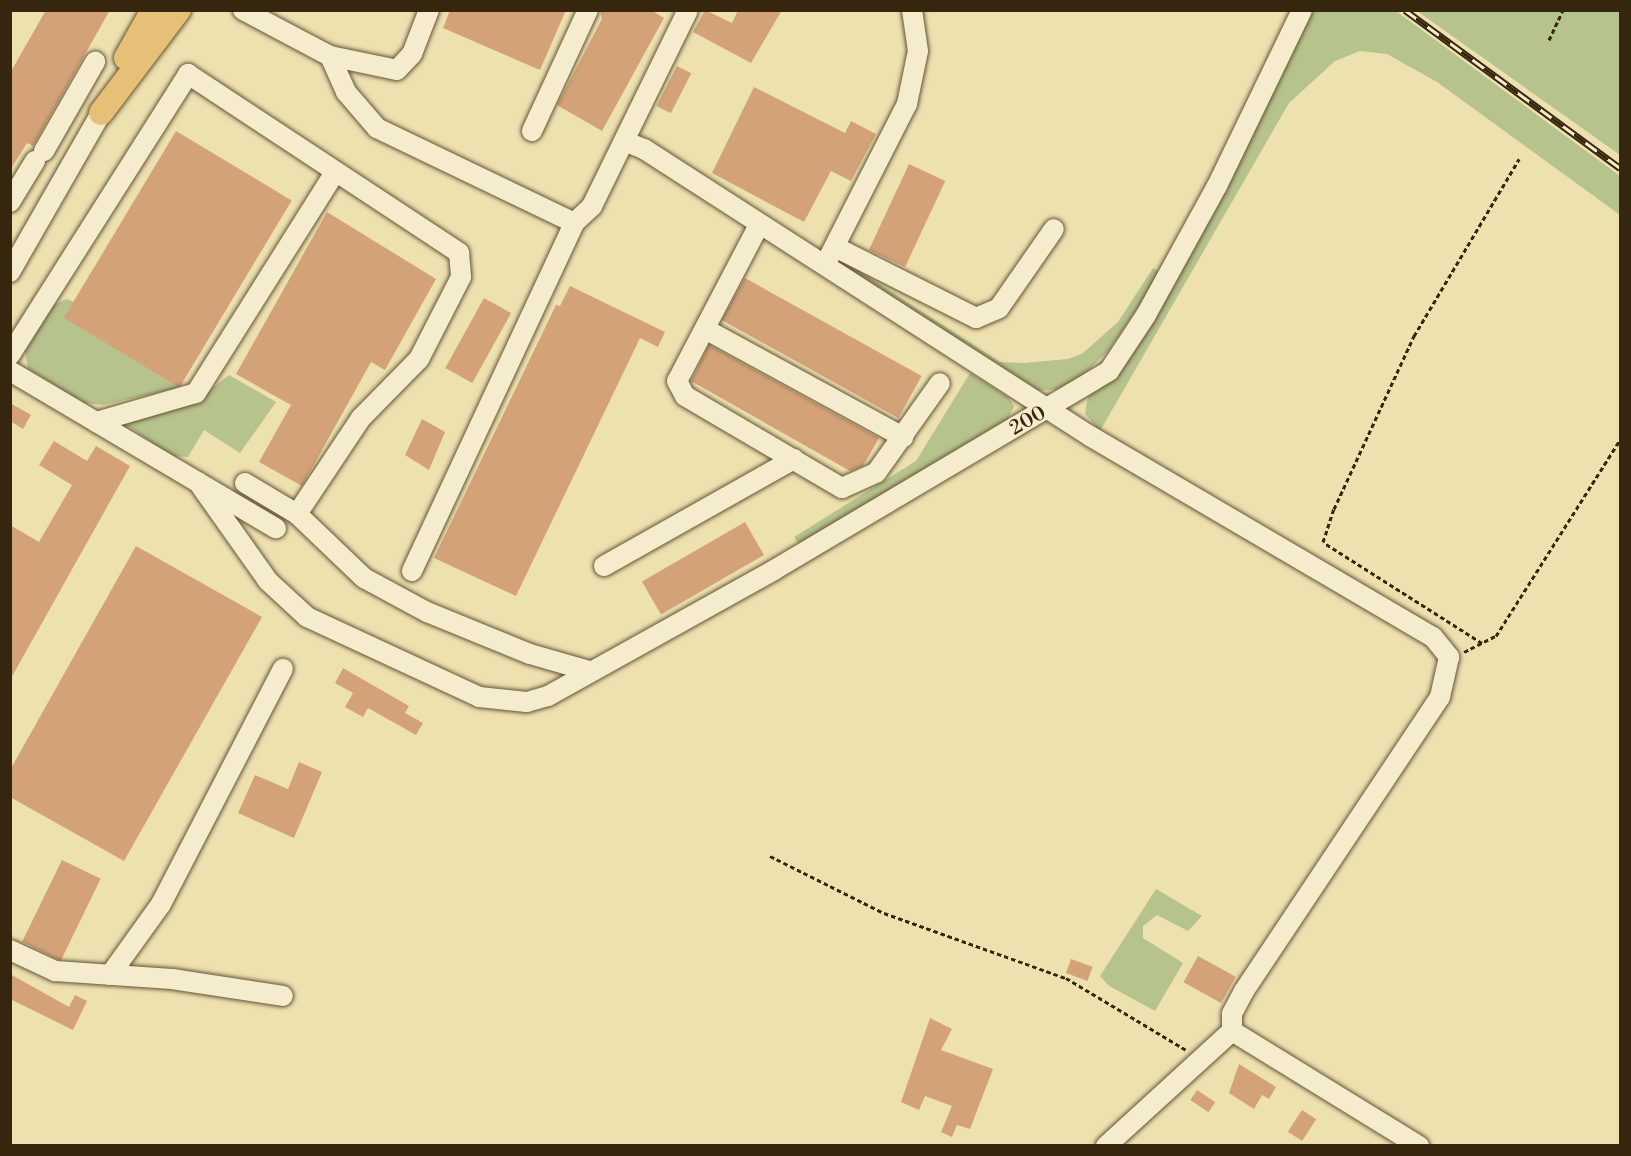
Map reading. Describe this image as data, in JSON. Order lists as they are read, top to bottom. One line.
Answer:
{"streets":{"street":["200"]}}
